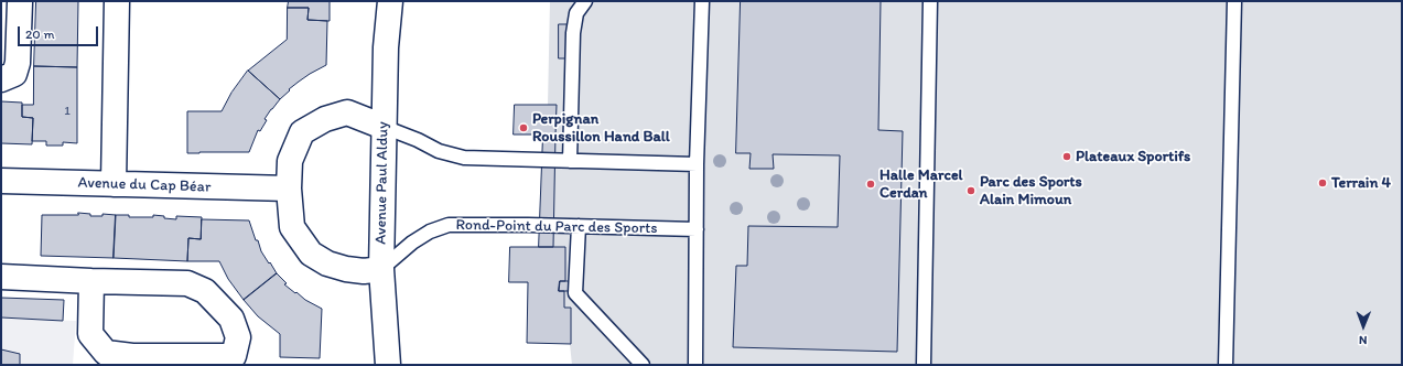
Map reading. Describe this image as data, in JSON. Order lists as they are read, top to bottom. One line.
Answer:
{"streets":{"street":["Avenue Paul Alduy","Avenue du Cap Béar"],"lane":["Rond-Point du Parc des Sports"]},"crossings":[["Avenue Paul Alduy","Rond-Point du Parc des Sports"]],"places":["Perpignan Roussillon Hand Ball","Plateaux Sportifs","Terrain 4","Halle Marcel Cerdan","Parc des Sports Alain Mimoun"],"house_numbers":["1"],"scale_bar":"20 m","north":"bottom"}
